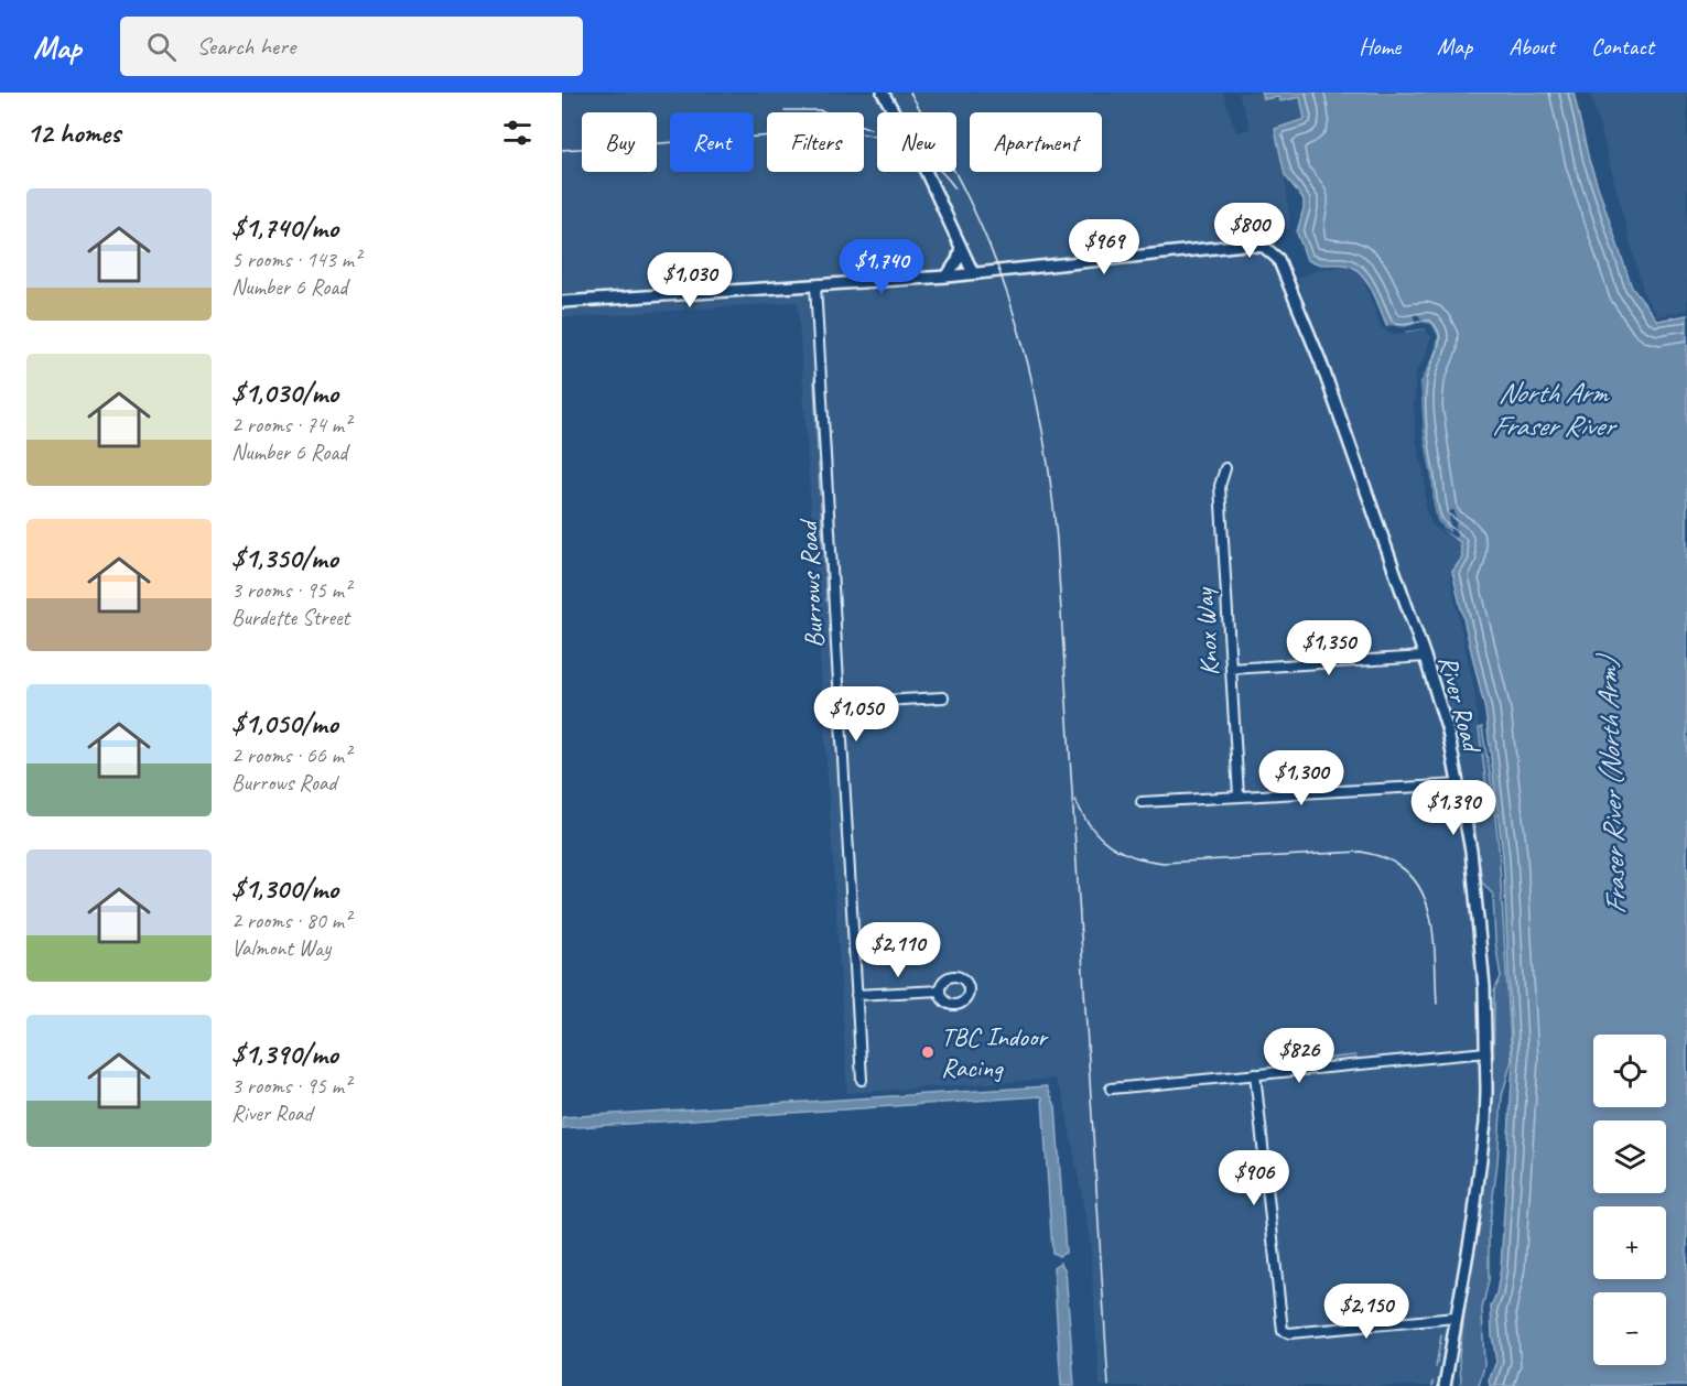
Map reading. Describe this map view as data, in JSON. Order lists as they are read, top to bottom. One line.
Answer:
{"streets":{"street":["Burrows Road","Knox Way","River Road"]},"water":["North Arm Fraser River","Fraser River (North Arm)"],"places":["TBC Indoor Racing"],"page":{"header":"Map","search":"Search here","nav":["Home","Map","About","Contact"],"heading":"12 homes","chip":["Buy","Rent","Filters","New","Apartment"],"list":[{"name":"$1,740/mo","note":"5 rooms · 143 m² · Number 6 Road"},{"name":"$1,030/mo","note":"2 rooms · 74 m² · Number 6 Road"},{"name":"$1,350/mo","note":"3 rooms · 95 m² · Burdette Street"},{"name":"$1,050/mo","note":"2 rooms · 66 m² · Burrows Road"},{"name":"$1,300/mo","note":"2 rooms · 80 m² · Valmont Way"},{"name":"$1,390/mo","note":"3 rooms · 95 m² · River Road"}],"price":["$800","$969","$1,740","$1,030","$1,350","$1,050","$1,300","$1,390","$2,110","$826","$906","$2,150"],"map_buttons":["+","−"]}}
